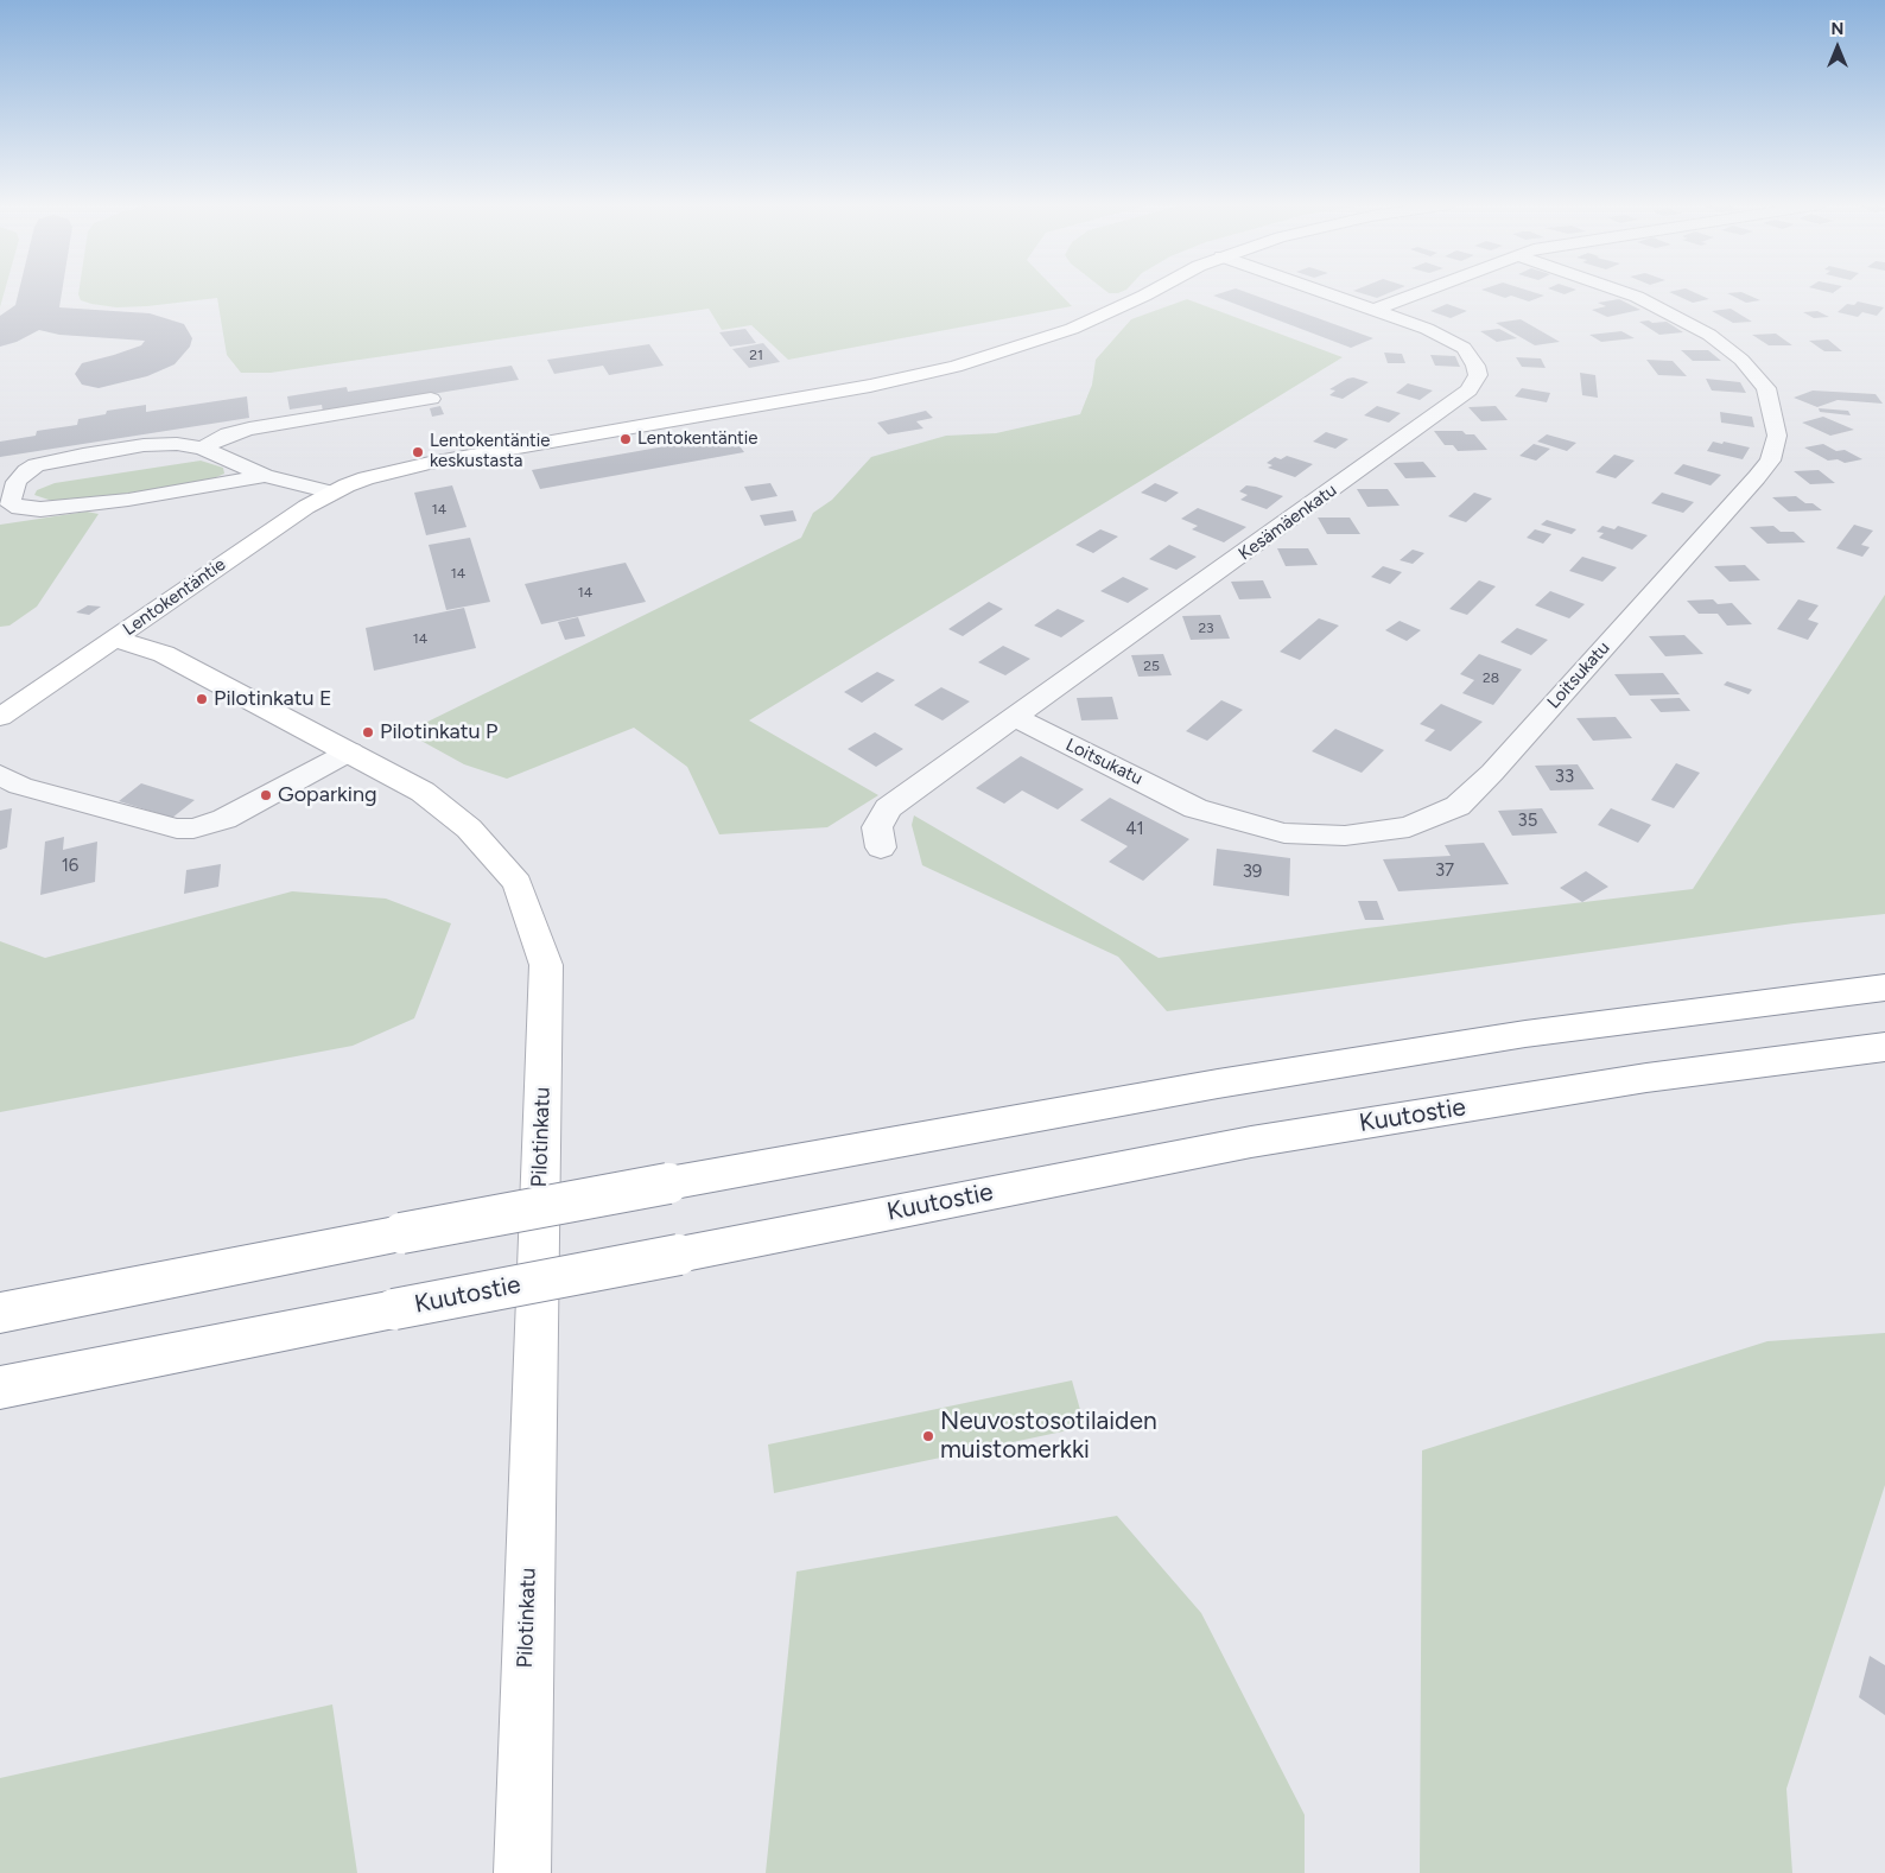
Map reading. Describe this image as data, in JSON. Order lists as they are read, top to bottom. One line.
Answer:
{"streets":{"main road":["Lentokentäntie","Kuutostie","Pilotinkatu"],"street":["Kesämäenkatu","Loitsukatu"]},"crossings":[["Kesämäenkatu","Loitsukatu"],["Lentokentäntie","Pilotinkatu"]],"places":["Lentokentäntie","Lentokentäntie keskustasta","Pilotinkatu E","Pilotinkatu P","Goparking","Neuvostosotilaiden muistomerkki"],"house_numbers":["21","14","14","14","23","14","25","28","33","35","41","16","37","39"],"north":"top"}
